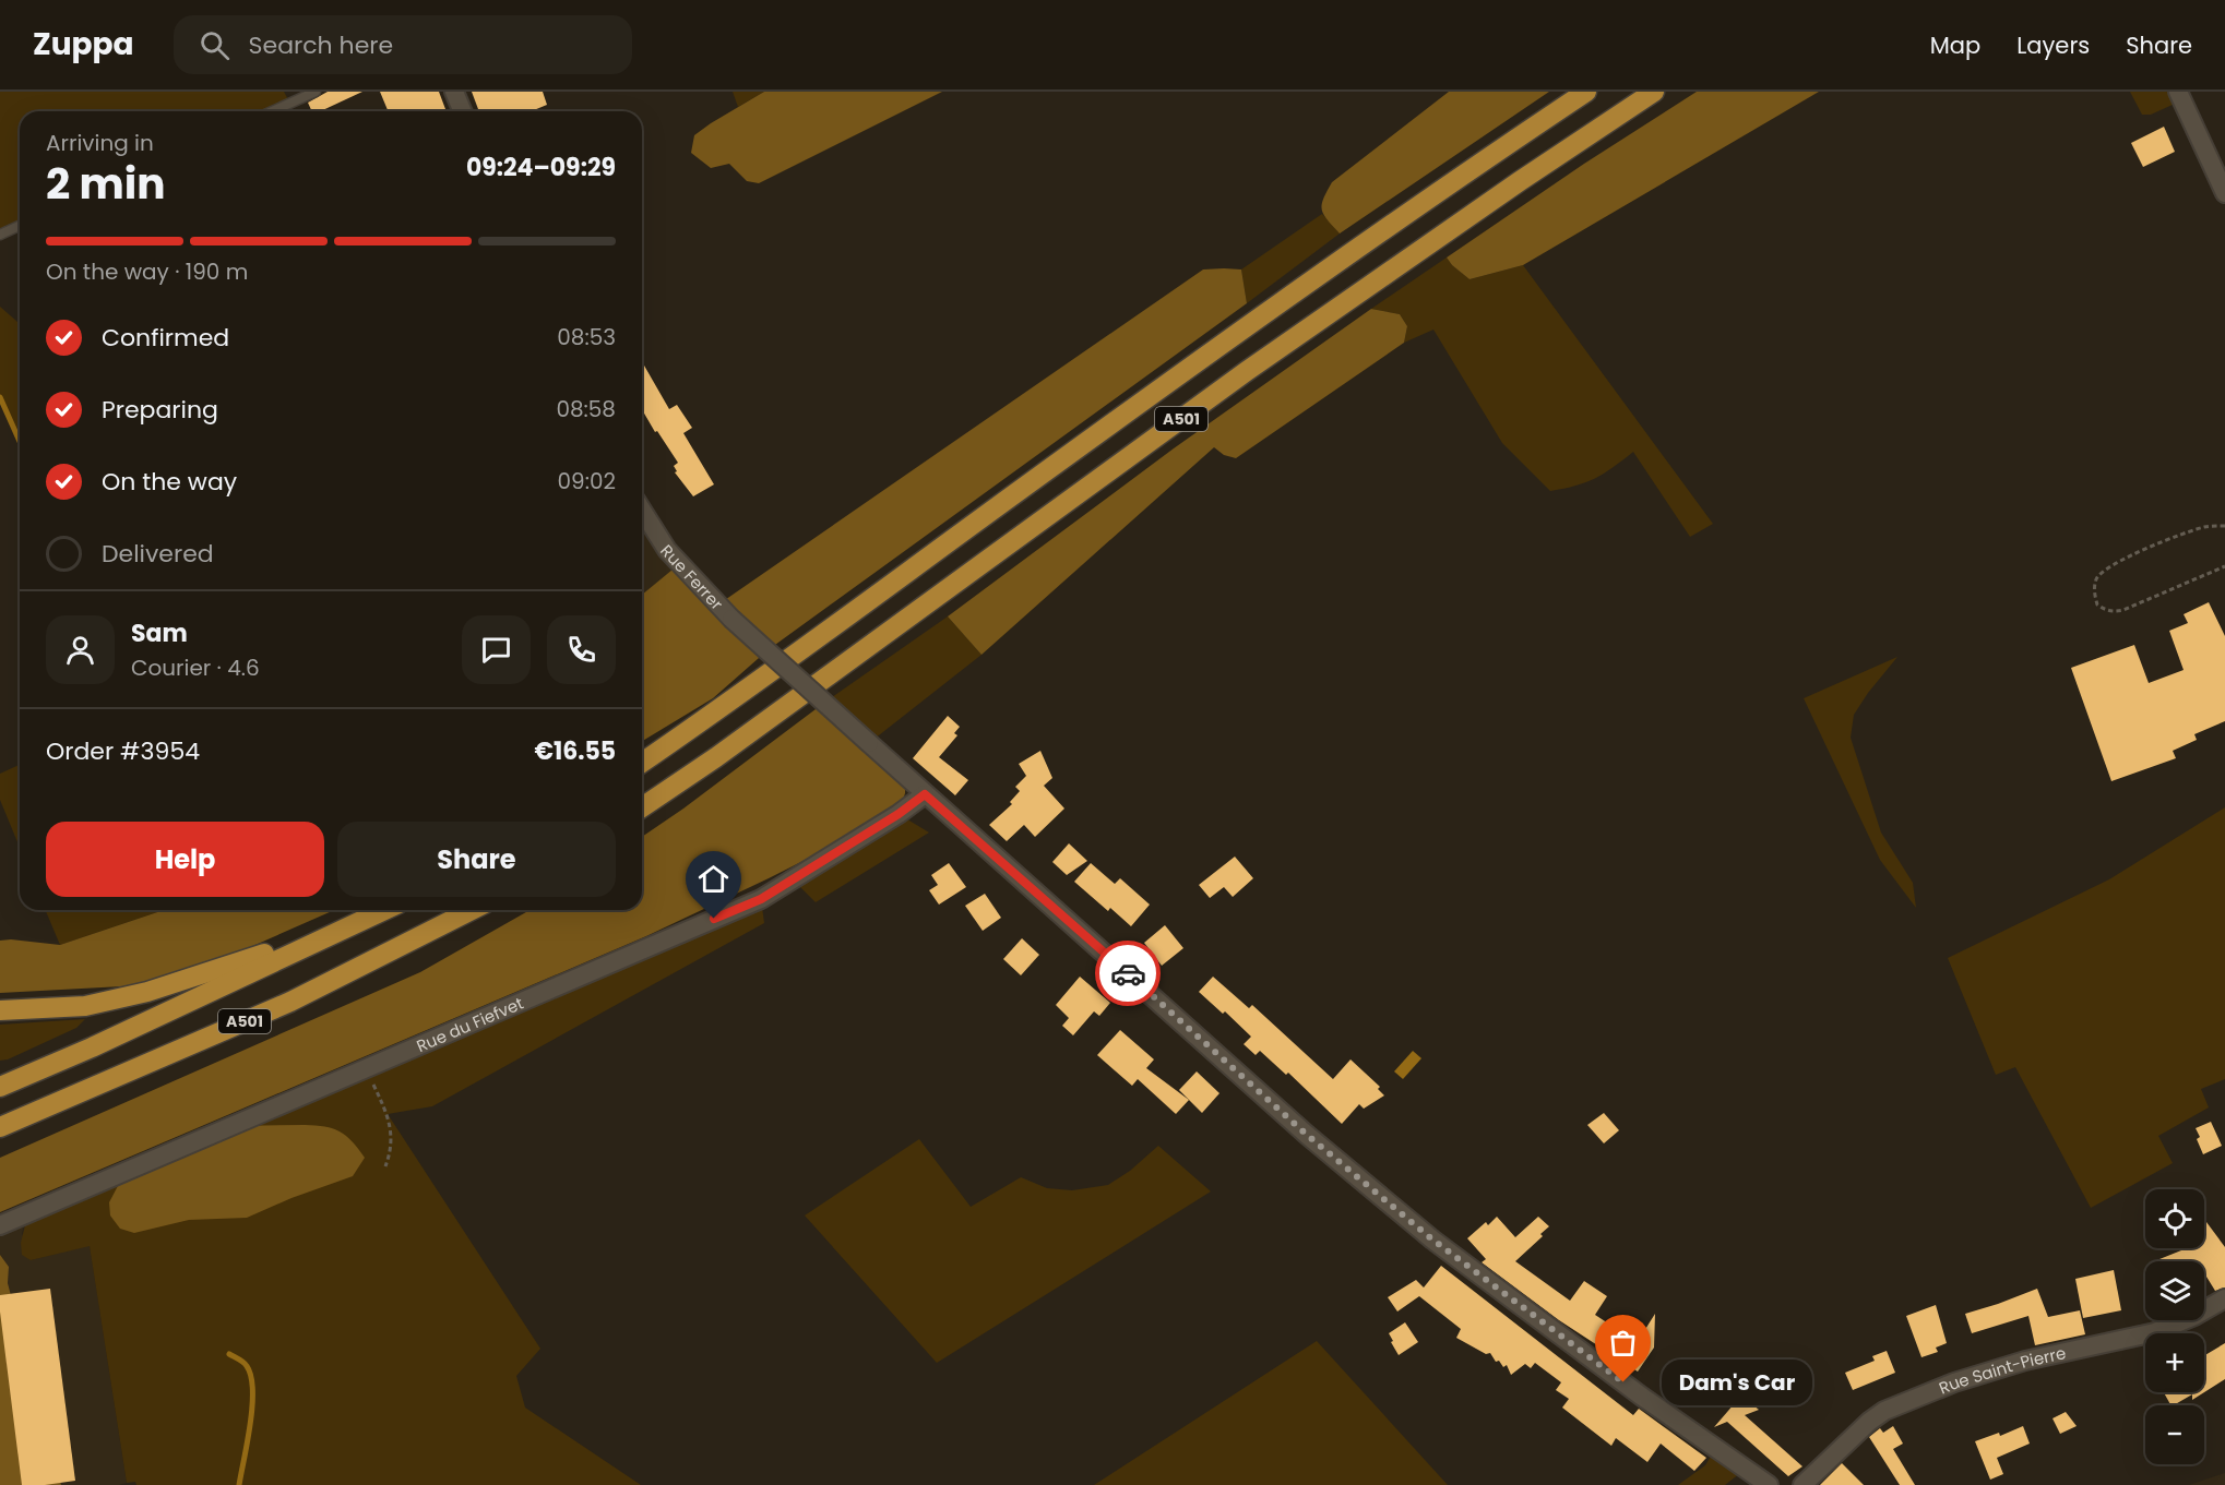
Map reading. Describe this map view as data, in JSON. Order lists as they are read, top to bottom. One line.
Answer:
{"streets":{"highway":["A501"],"street":["Rue Ferrer","Rue du Fiefvet","Rue Saint-Pierre"]},"crossings":[["Rue Ferrer","Rue du Fiefvet"]],"places":["Dam's Car"],"page":{"header":"Zuppa","search":"Search here","nav":["Map","Layers","Share"],"heading":["2 min","Arriving in","09:24–09:29"],"panel":["Sam","Courier · 4.6","Order #3954","€16.55"],"bar":"On the way · 190 m","list":[["Confirmed","08:53"],["Preparing","08:58"],["On the way","09:02"],"Delivered"],"buttons":["Help","Share"],"map_buttons":["+","−"],"bubble":"Dam's Car"}}
